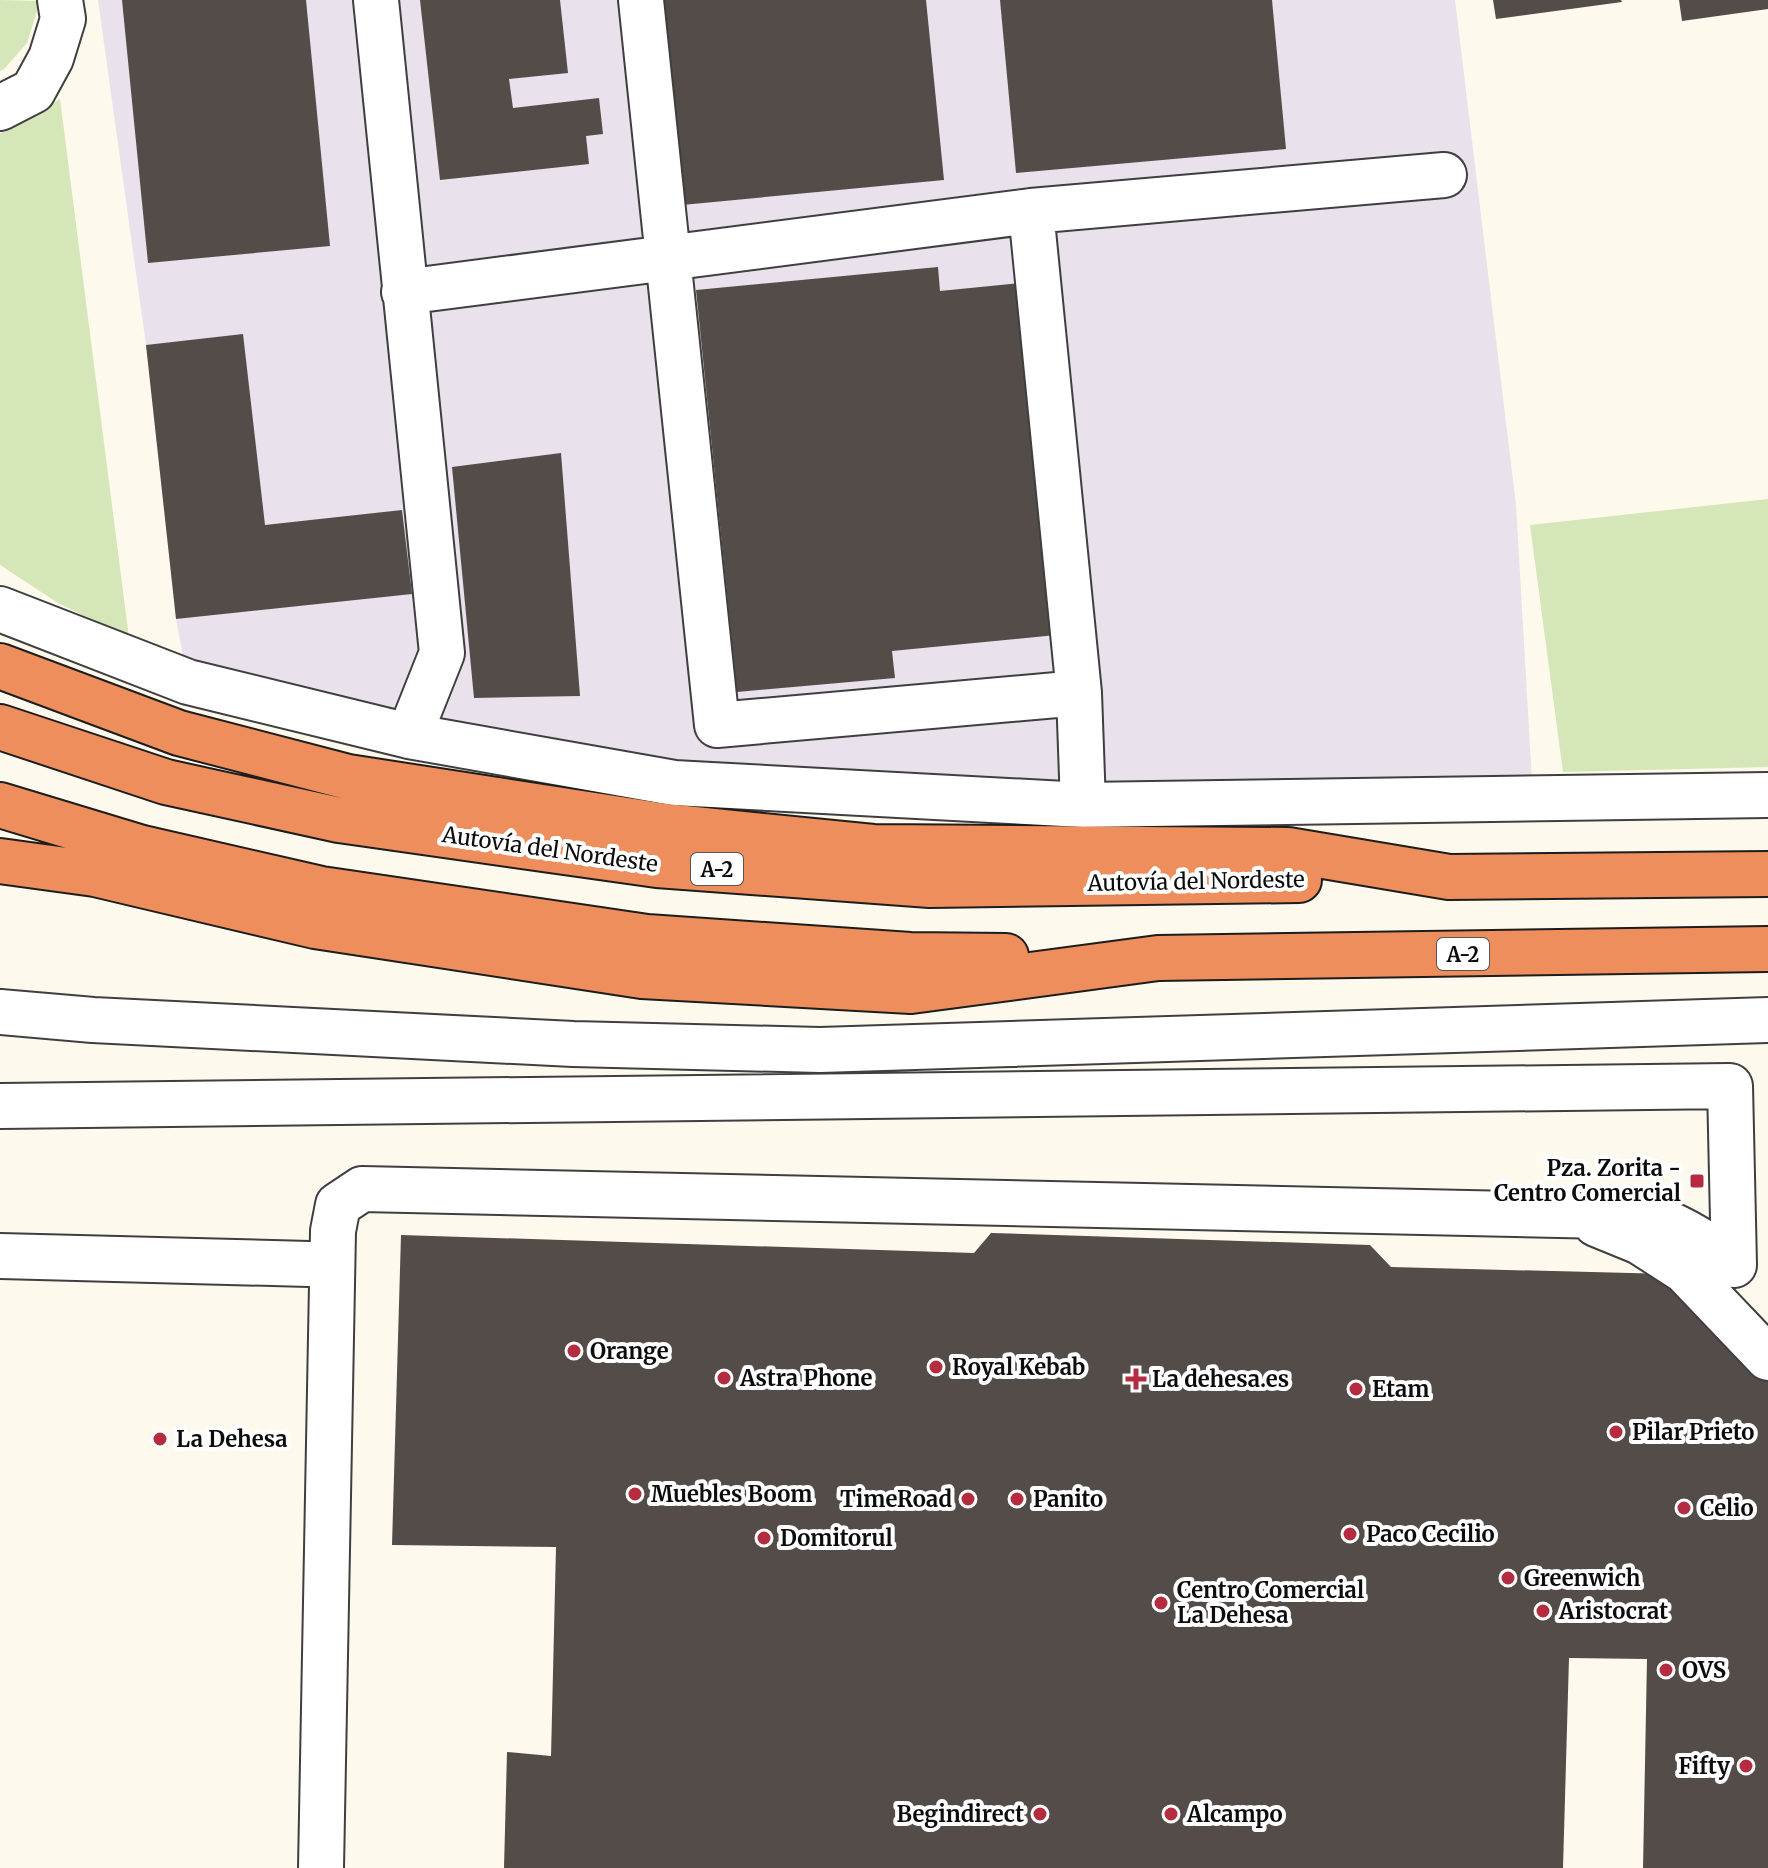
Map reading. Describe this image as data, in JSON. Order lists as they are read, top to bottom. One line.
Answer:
{"streets":{"highway":["Autovía del Nordeste","A-2"]},"crossings":[["Autovía del Nordeste","A-2"]],"places":{"transit":["Pza. Zorita - Centro Comercial"],"other":["Orange","Royal Kebab","Astra Phone","Etam","Pilar Prieto","La Dehesa","Muebles Boom","TimeRoad","Panito","Celio","Paco Cecilio","Domitorul","Greenwich","Centro Comercial La Dehesa","Aristocrat","OVS","Fifty","Begindirect","Alcampo"],"health":["La dehesa.es"]}}
